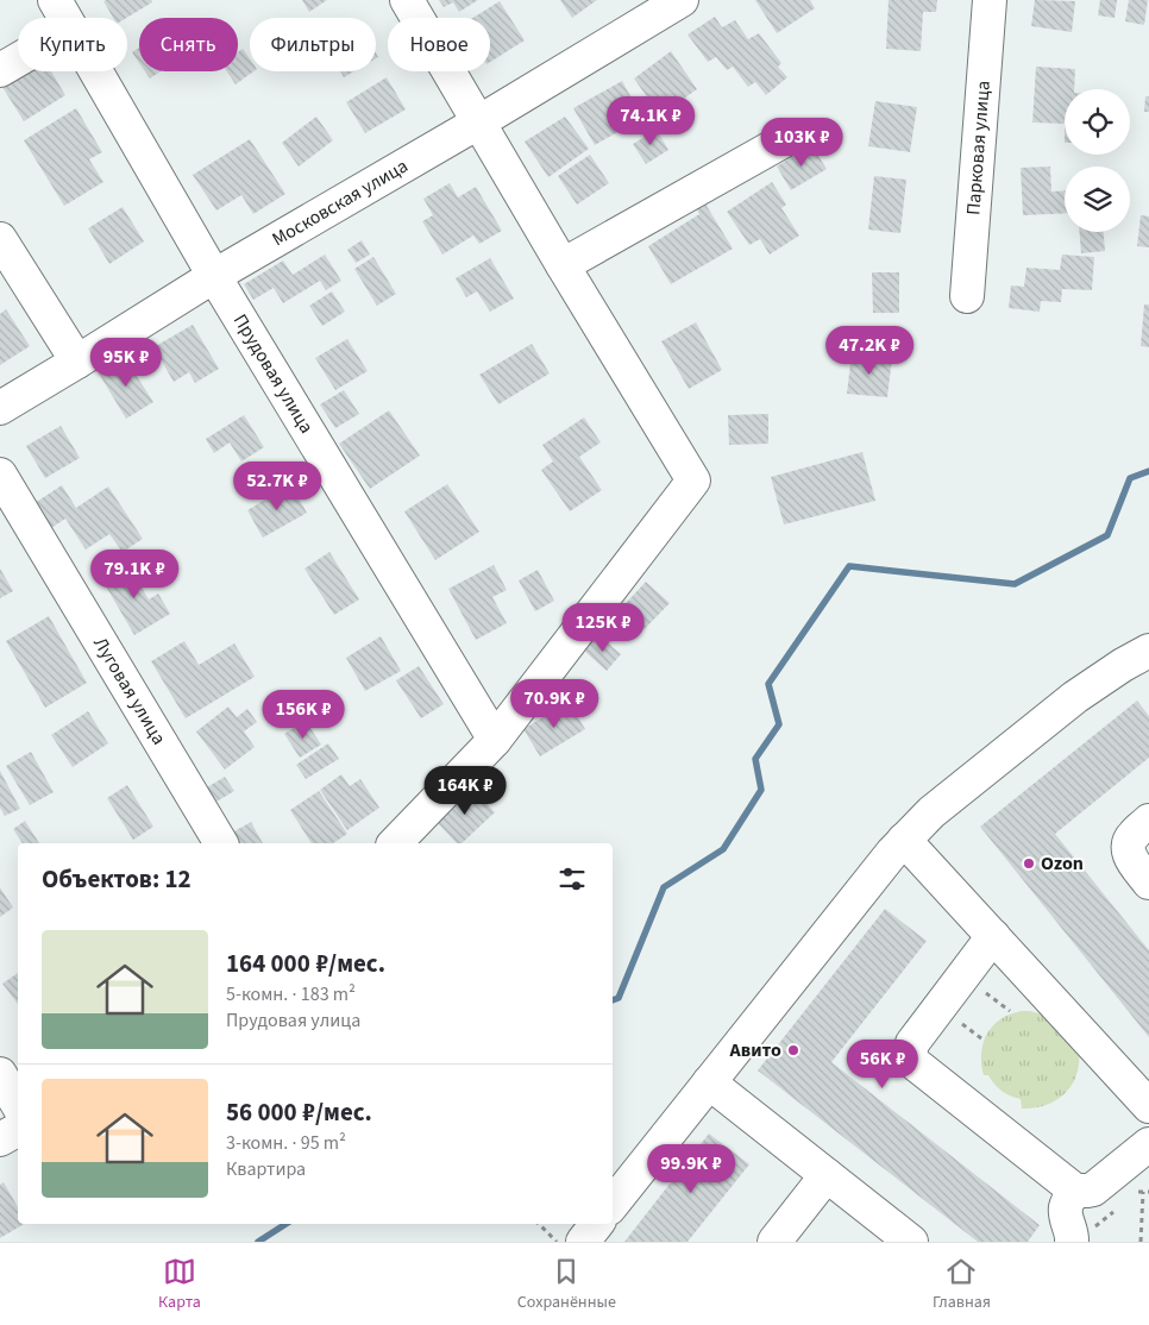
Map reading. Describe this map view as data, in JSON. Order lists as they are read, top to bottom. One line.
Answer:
{"streets":{"street":["Парковая улица","Московская улица","Прудовая улица","Луговая улица"]},"crossings":[["Московская улица","Прудовая улица"]],"places":["Ozon","Авито"],"page":{"chip":["Купить","Снять","Фильтры","Новое"],"price":["74.1K ₽","103K ₽","47.2K ₽","95K ₽","52.7K ₽","79.1K ₽","125K ₽","70.9K ₽","156K ₽","164K ₽","56K ₽","99.9K ₽"],"heading":"Объектов: 12","list":[{"name":"164 000 ₽/мес.","note":"5-комн. · 183 m² · Прудовая улица"},{"name":"56 000 ₽/мес.","note":"3-комн. · 95 m² · Квартира"}],"tabs":["Карта","Сохранённые","Главная"]}}
